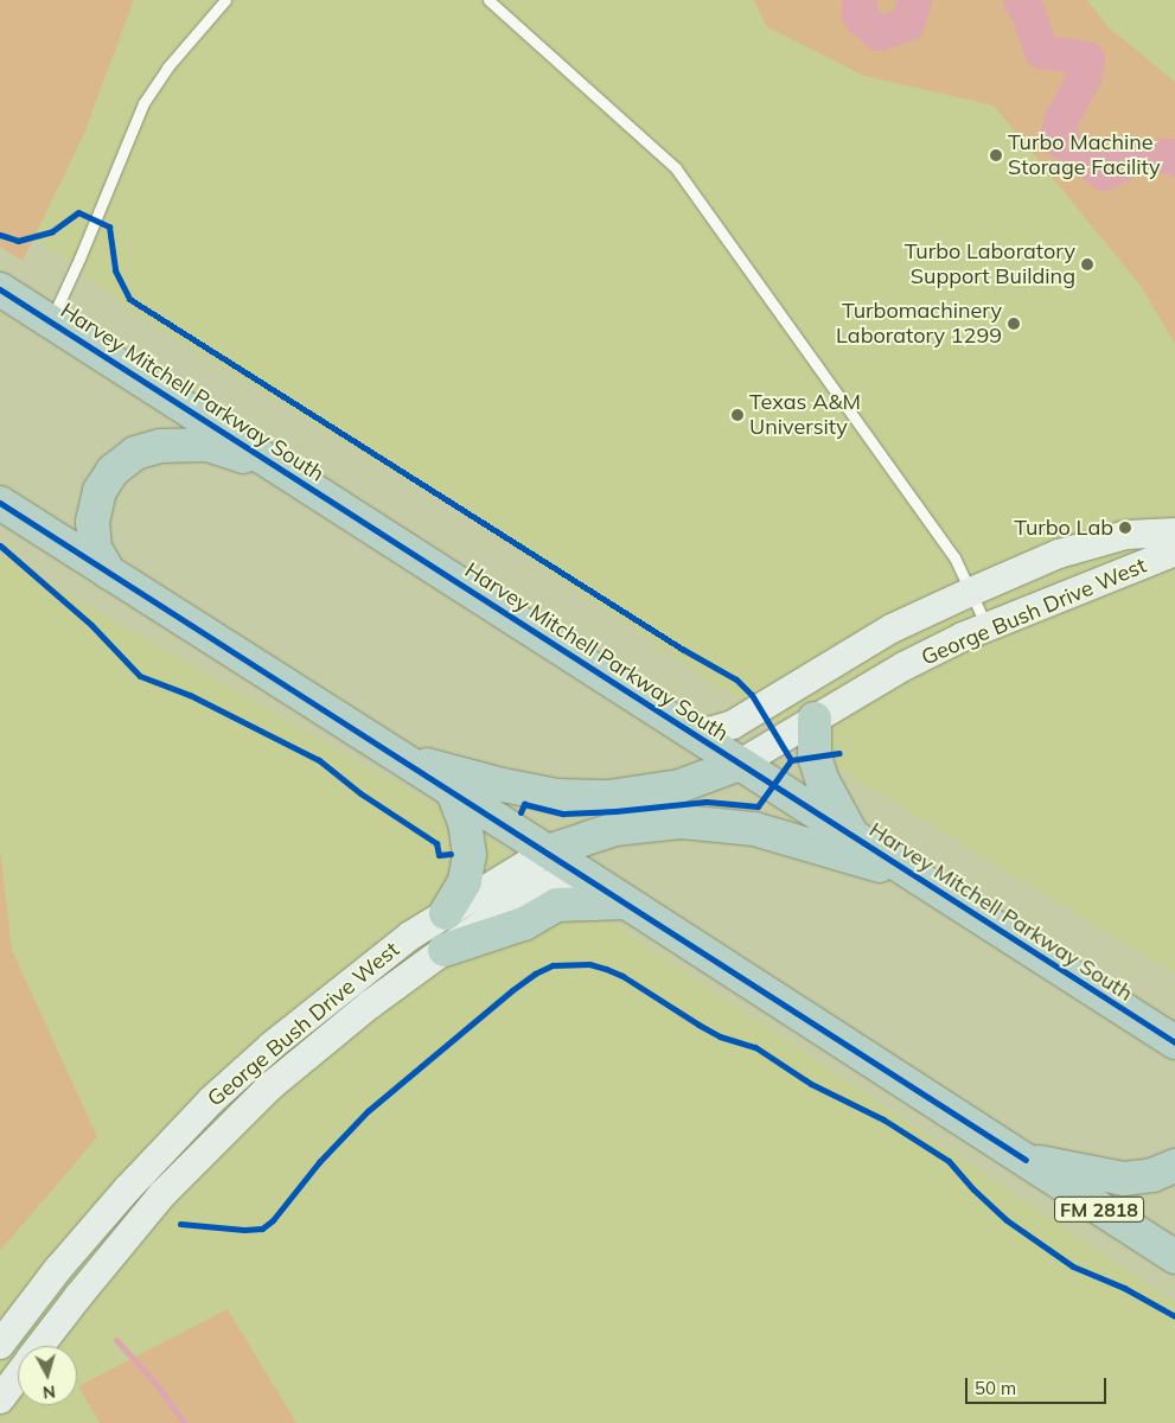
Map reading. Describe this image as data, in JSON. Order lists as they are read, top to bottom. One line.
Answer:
{"streets":{"highway":["Harvey Mitchell Parkway South","FM 2818"],"main road":["George Bush Drive West"]},"crossings":[["Harvey Mitchell Parkway South","George Bush Drive West"],["George Bush Drive West","FM 2818"]],"places":["Turbo Machine Storage Facility","Turbo Laboratory Support Building","Turbomachinery Laboratory 1299","Texas A&M University","Turbo Lab"],"scale_bar":"50 m","north":"bottom"}
